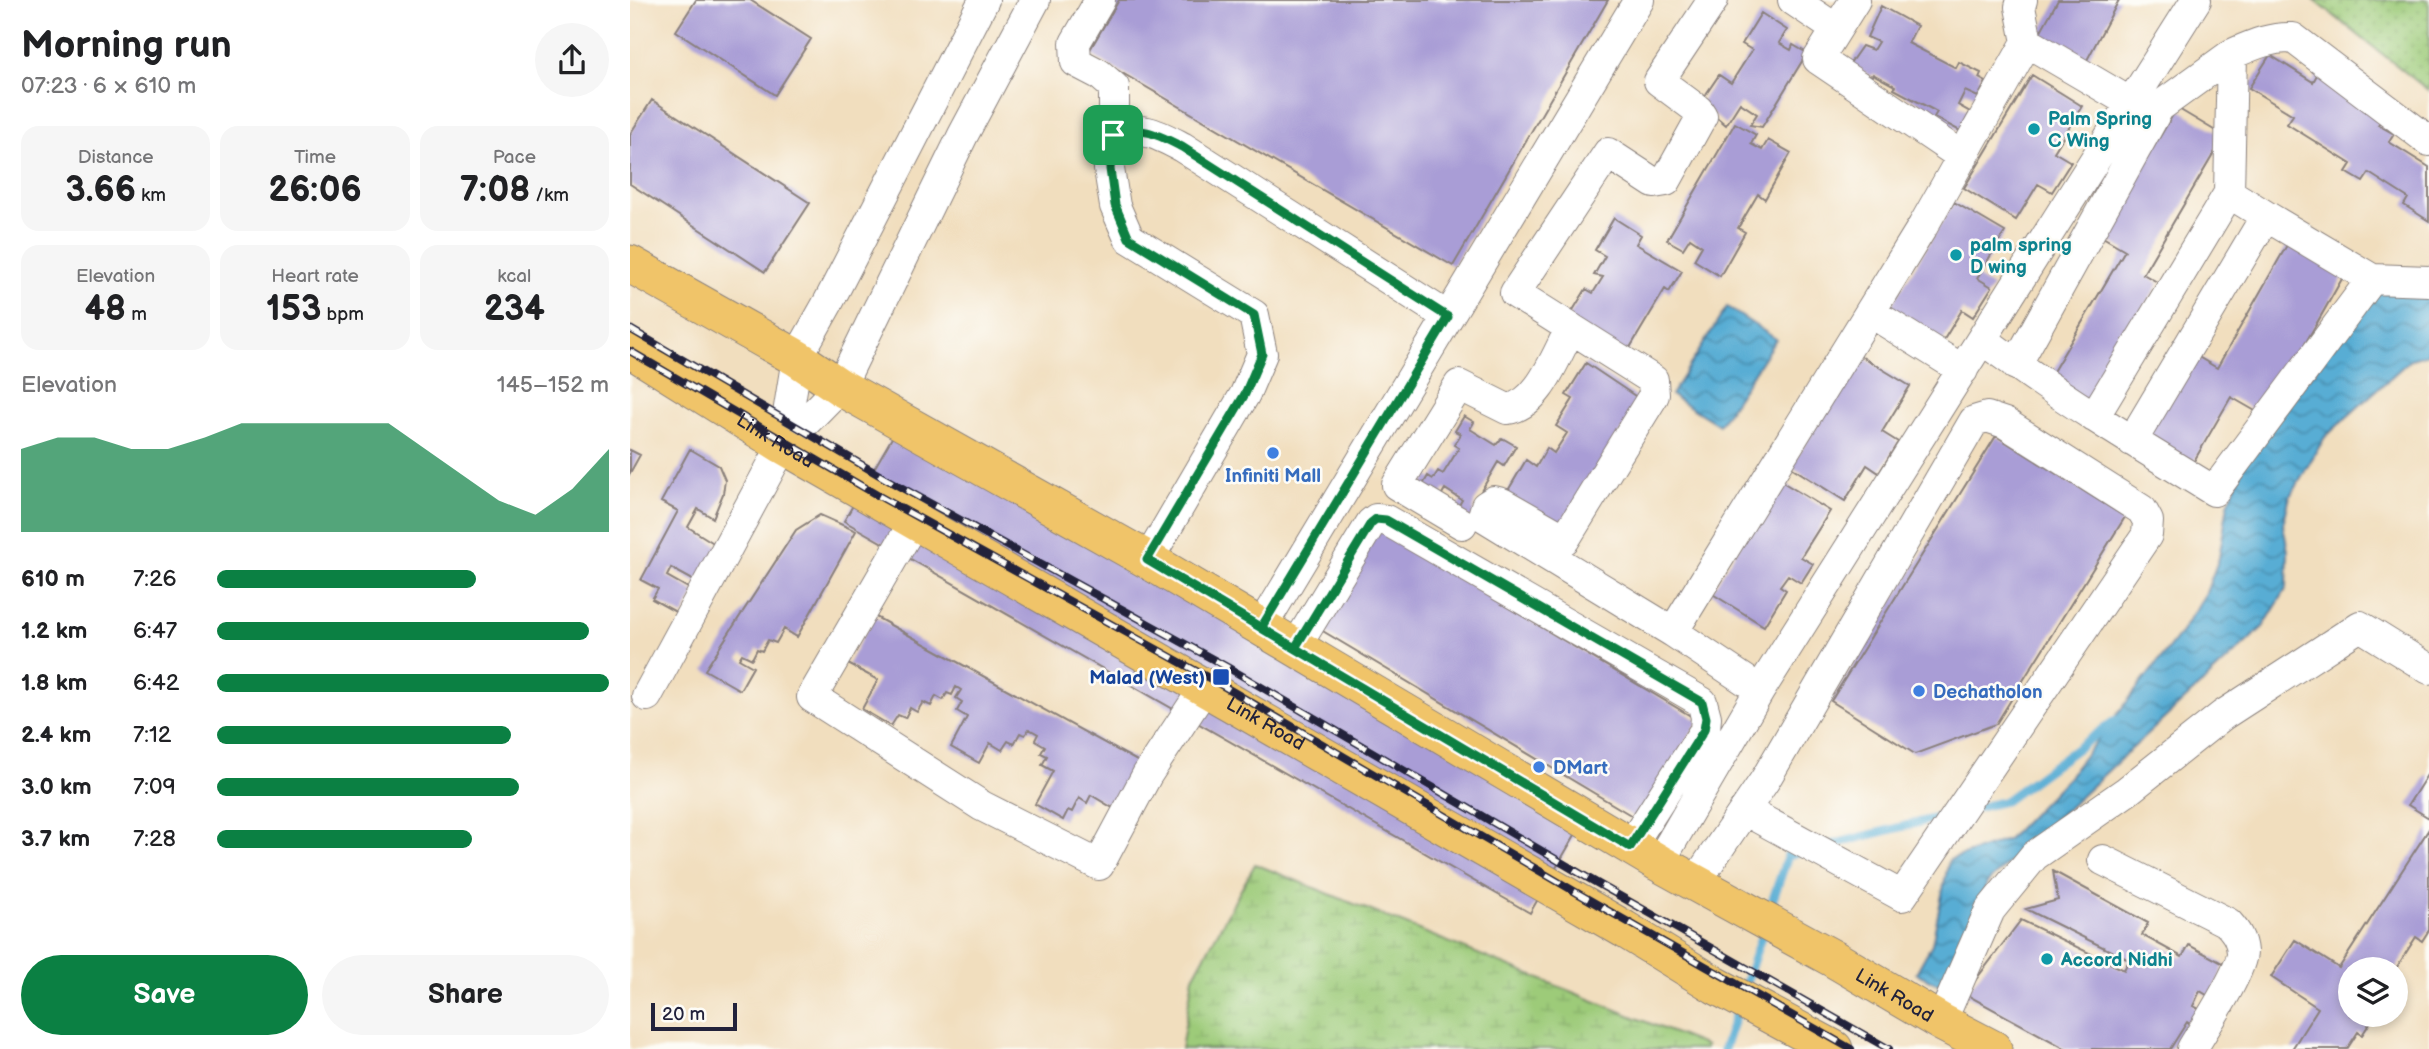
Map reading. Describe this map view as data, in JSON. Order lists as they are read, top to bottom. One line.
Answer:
{"streets":{"main road":["Link Road"]},"places":{"other":["Palm Spring C Wing","palm spring D wing","Infiniti Mall","Dechatholon","DMart","Accord Nidhi"],"transit":["Malad (West)"]},"scale_bar":"20 m","page":{"heading":["Morning run","07:23 · 6 × 610 m"],"stats":[["Distance","3.66 km"],["Time","26:06"],["Pace","7:08 /km"],["Elevation","48 m"],["Heart rate","153 bpm"],["kcal","234"]],"chart":["Elevation","145–152 m"],"list":[{"name":"610 m","note":"7:26"},{"name":"1.2 km","note":"6:47"},{"name":"1.8 km","note":"6:42"},{"name":"2.4 km","note":"7:12"},{"name":"3.0 km","note":"7:09"},{"name":"3.7 km","note":"7:28"}],"buttons":["Save","Share"],"scale":"20 m"}}
